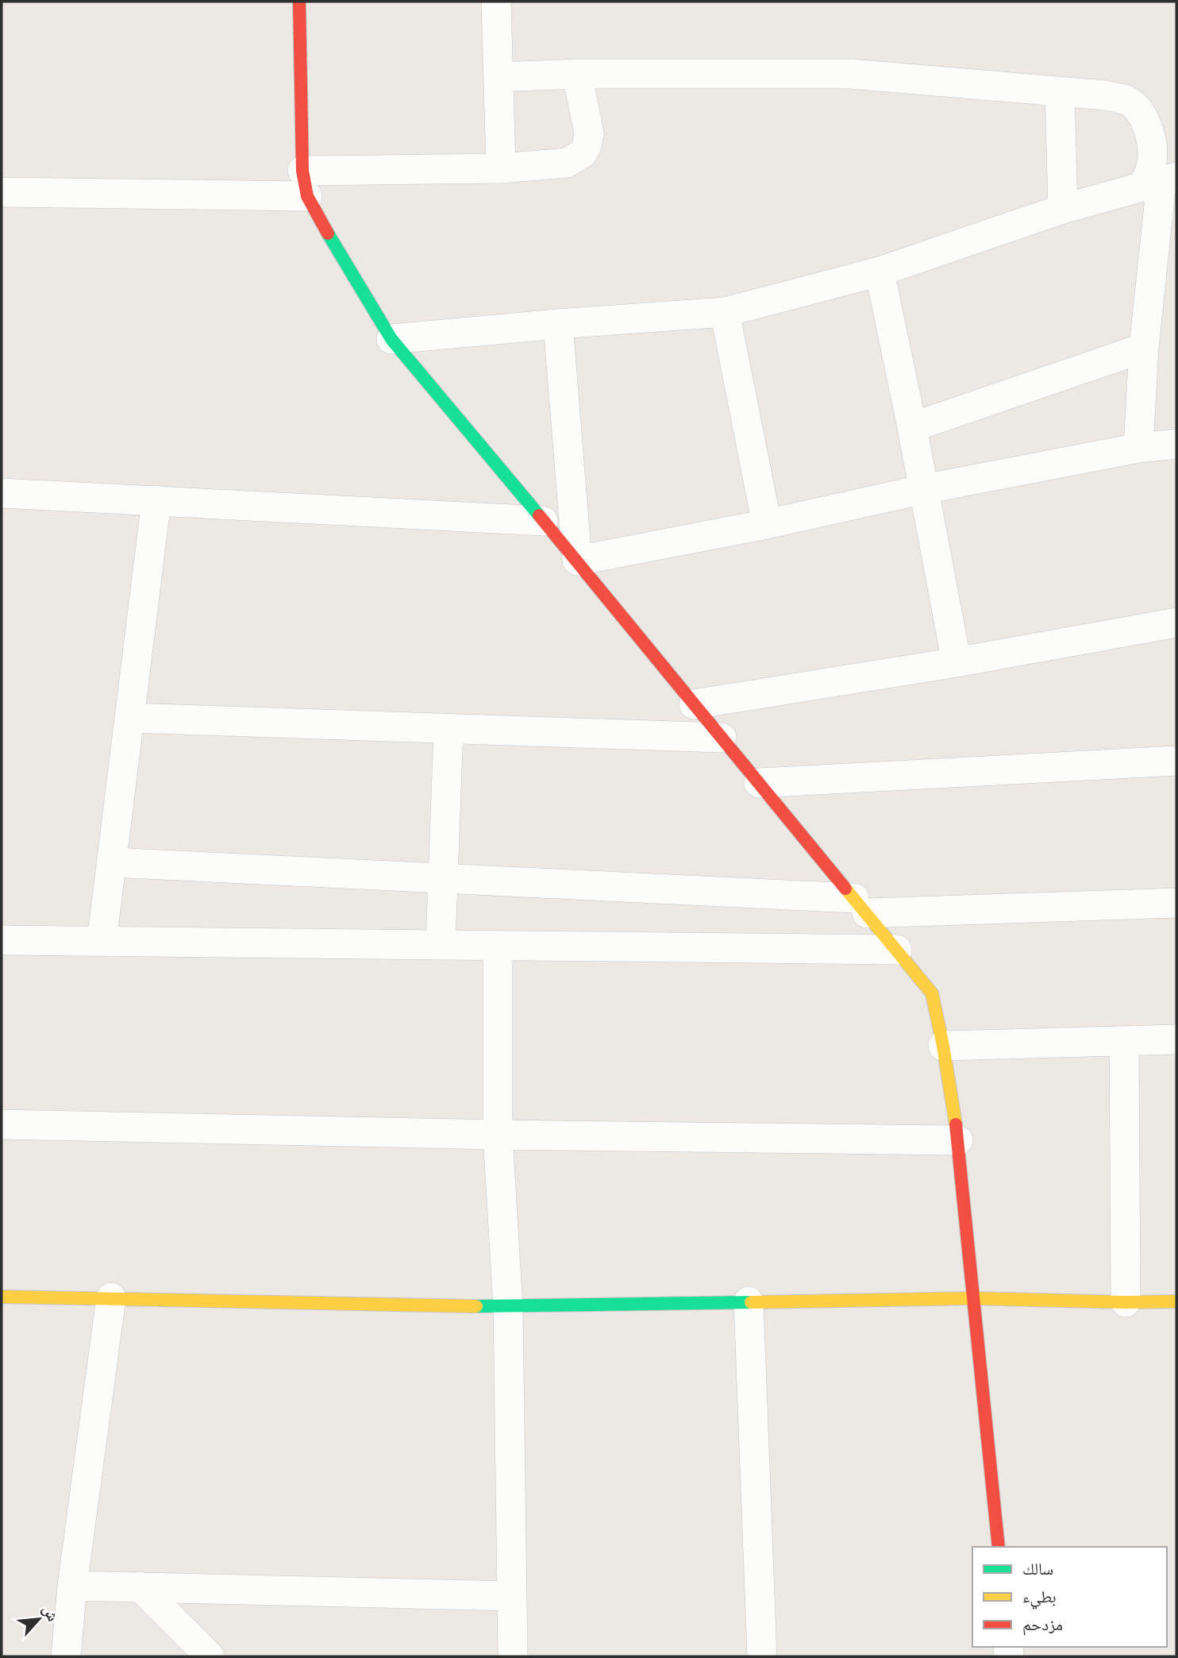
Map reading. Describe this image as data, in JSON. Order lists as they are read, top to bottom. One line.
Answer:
{"legend":["سالك","بطيء","مزدحم"],"north":"top right"}
